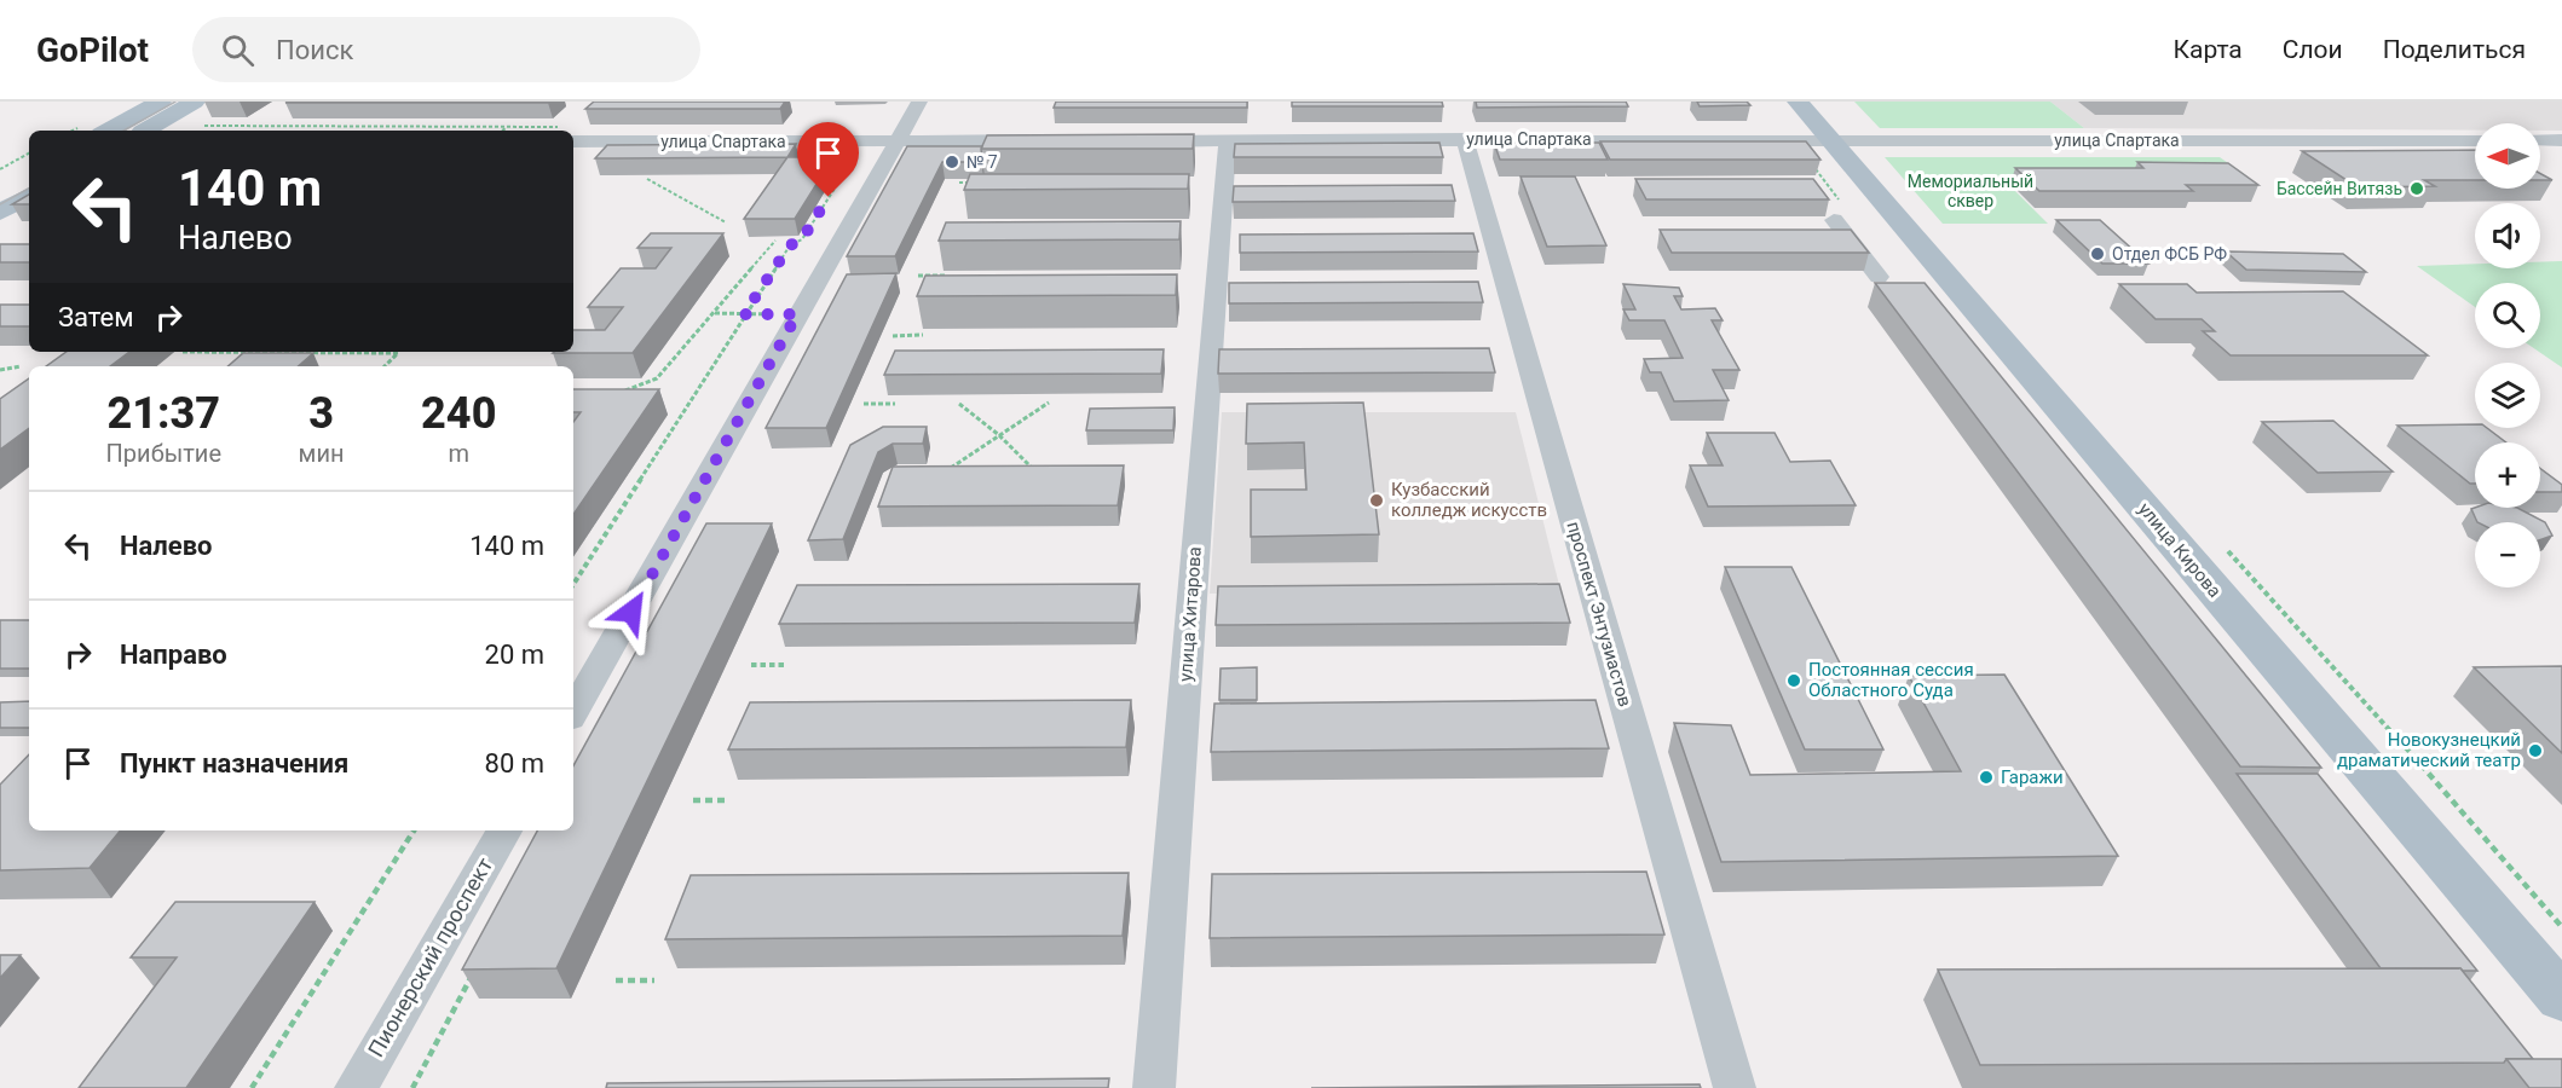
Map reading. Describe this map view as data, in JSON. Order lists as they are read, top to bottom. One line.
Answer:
{"streets":{"main road":["улица Кирова"],"street":["улица Спартака","улица Хитарова","проспект Энтузиастов","Пионерский проспект"]},"crossings":[["улица Спартака","улица Кирова"],["улица Спартака","улица Хитарова"],["улица Спартака","проспект Энтузиастов"]],"parks":["Мемориальный сквер"],"places":["№ 7","Бассейн Витязь","Отдел ФСБ РФ","Кузбасский колледж искусств","Постоянная сессия Областного Суда","Новокузнецкий драматический театр","Гаражи"],"north":"left","page":{"header":"GoPilot","search":"Поиск","nav":["Карта","Слои","Поделиться"],"map_buttons":["+","−"],"turn":["140 m","Налево"],"then":"Затем","eta":["21:37","Прибытие","3","мин","240","m"],"list":[{"name":"Налево","value":"140 m"},{"name":"Направо","value":"20 m"},{"name":"Пункт назначения","value":"80 m"}]}}
